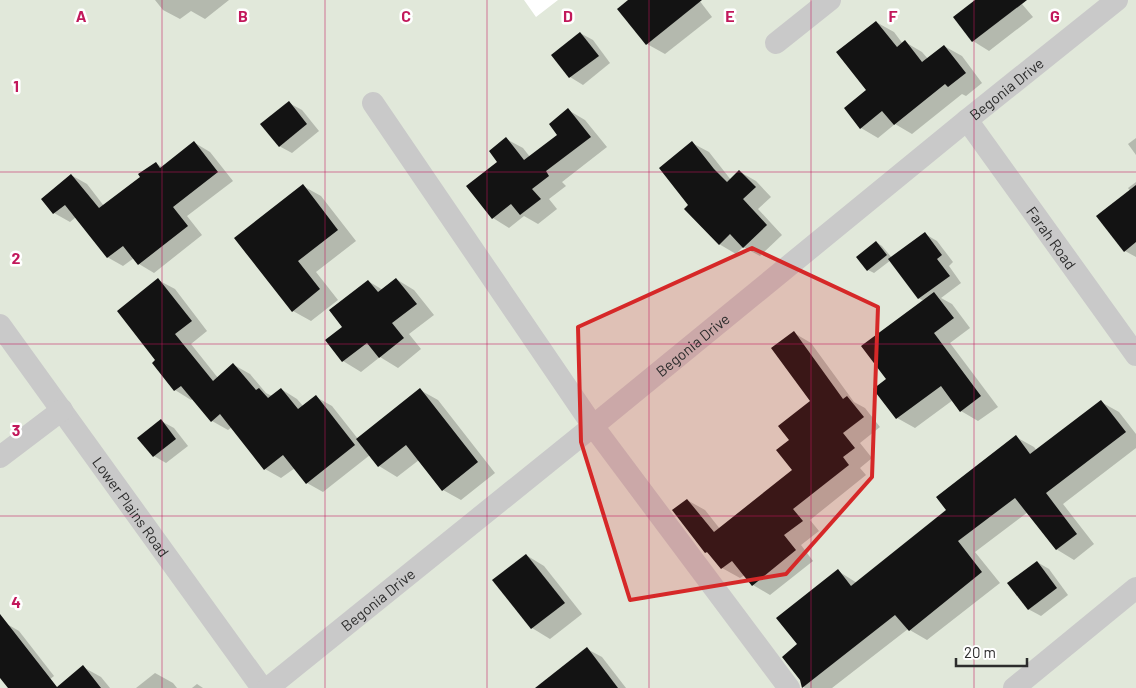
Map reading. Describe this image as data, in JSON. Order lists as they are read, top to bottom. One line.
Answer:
{"streets":{"street":["Begonia Drive","Farah Road","Lower Plains Road"]},"crossings":[["Begonia Drive","Farah Road"]],"scale_bar":"20 m","grid":{"columns":["A","B","C","D","E","F","G"],"rows":["1","2","3","4"]}}
